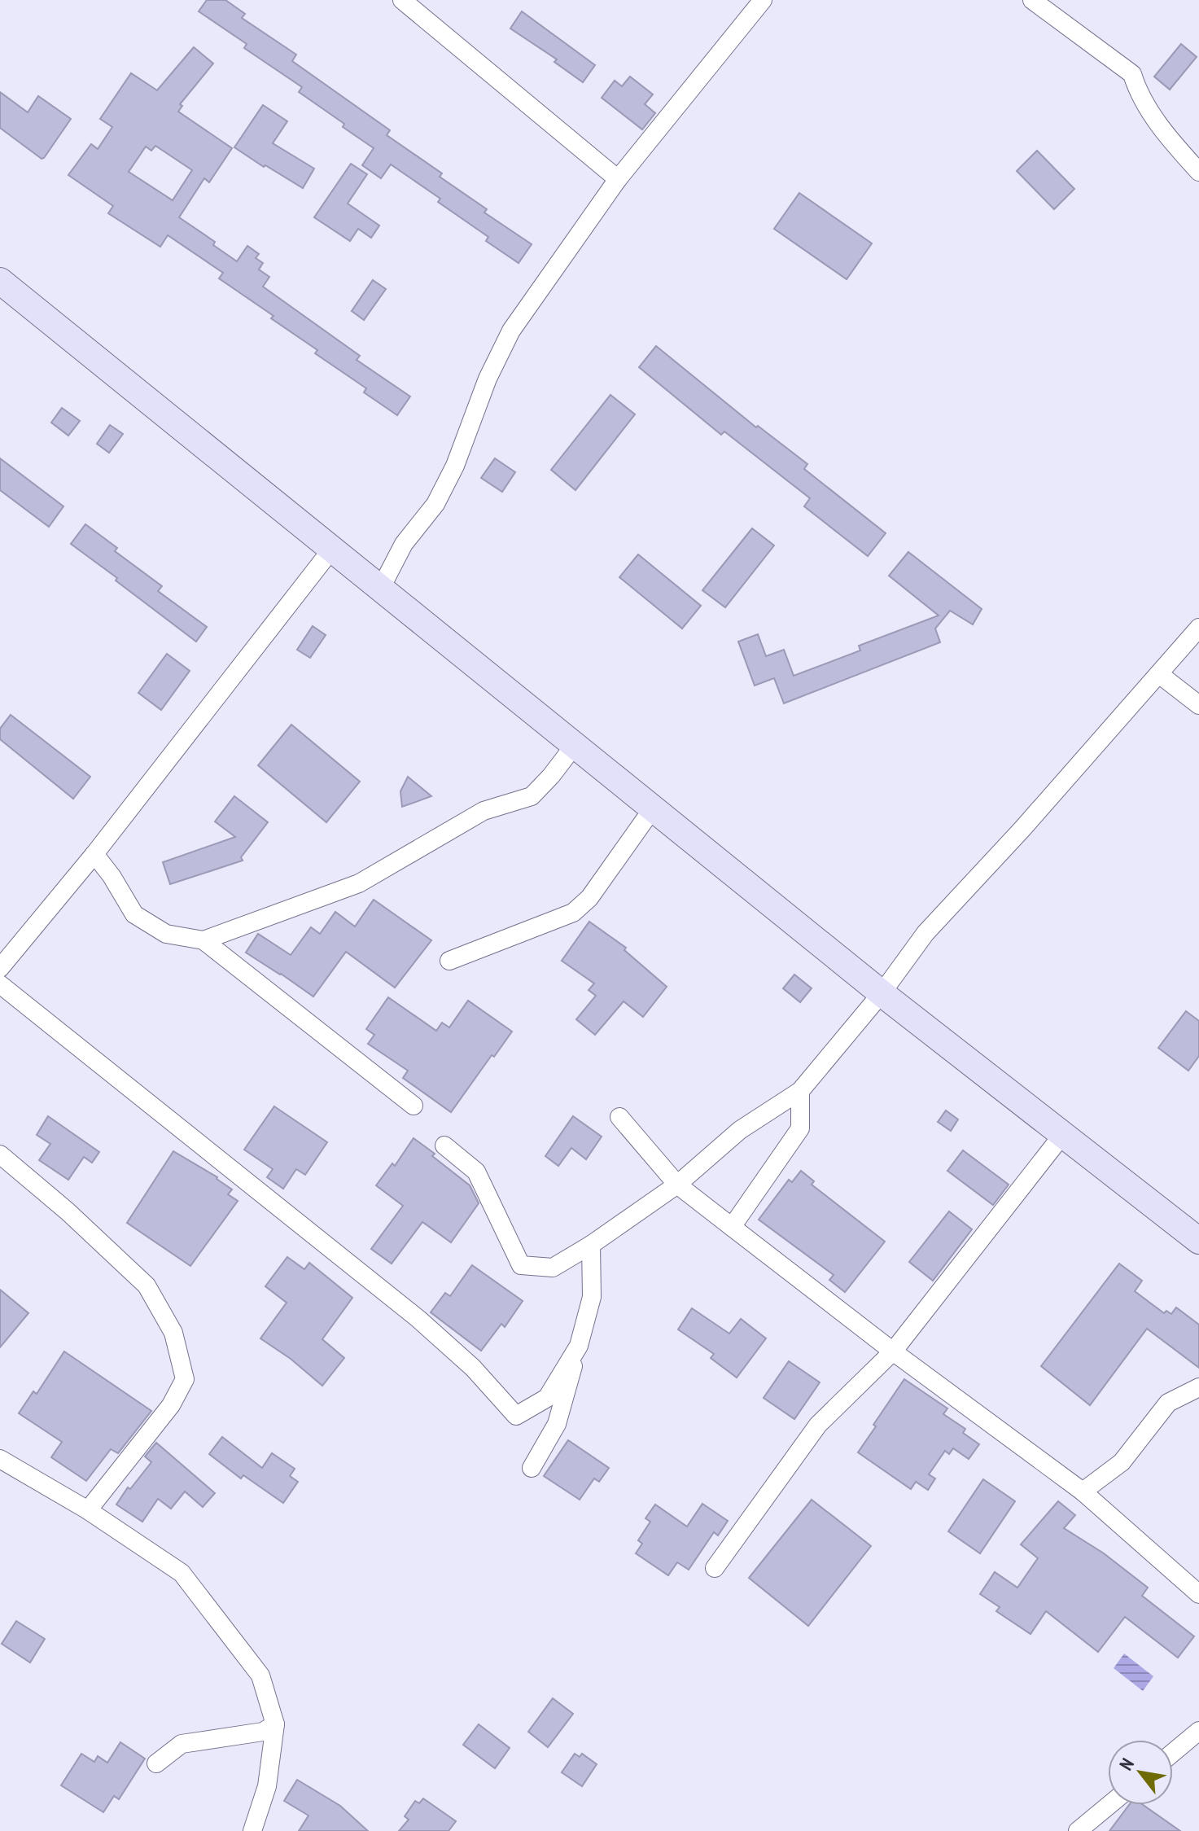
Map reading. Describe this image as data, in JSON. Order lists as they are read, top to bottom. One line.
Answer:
{"north":"top left"}
